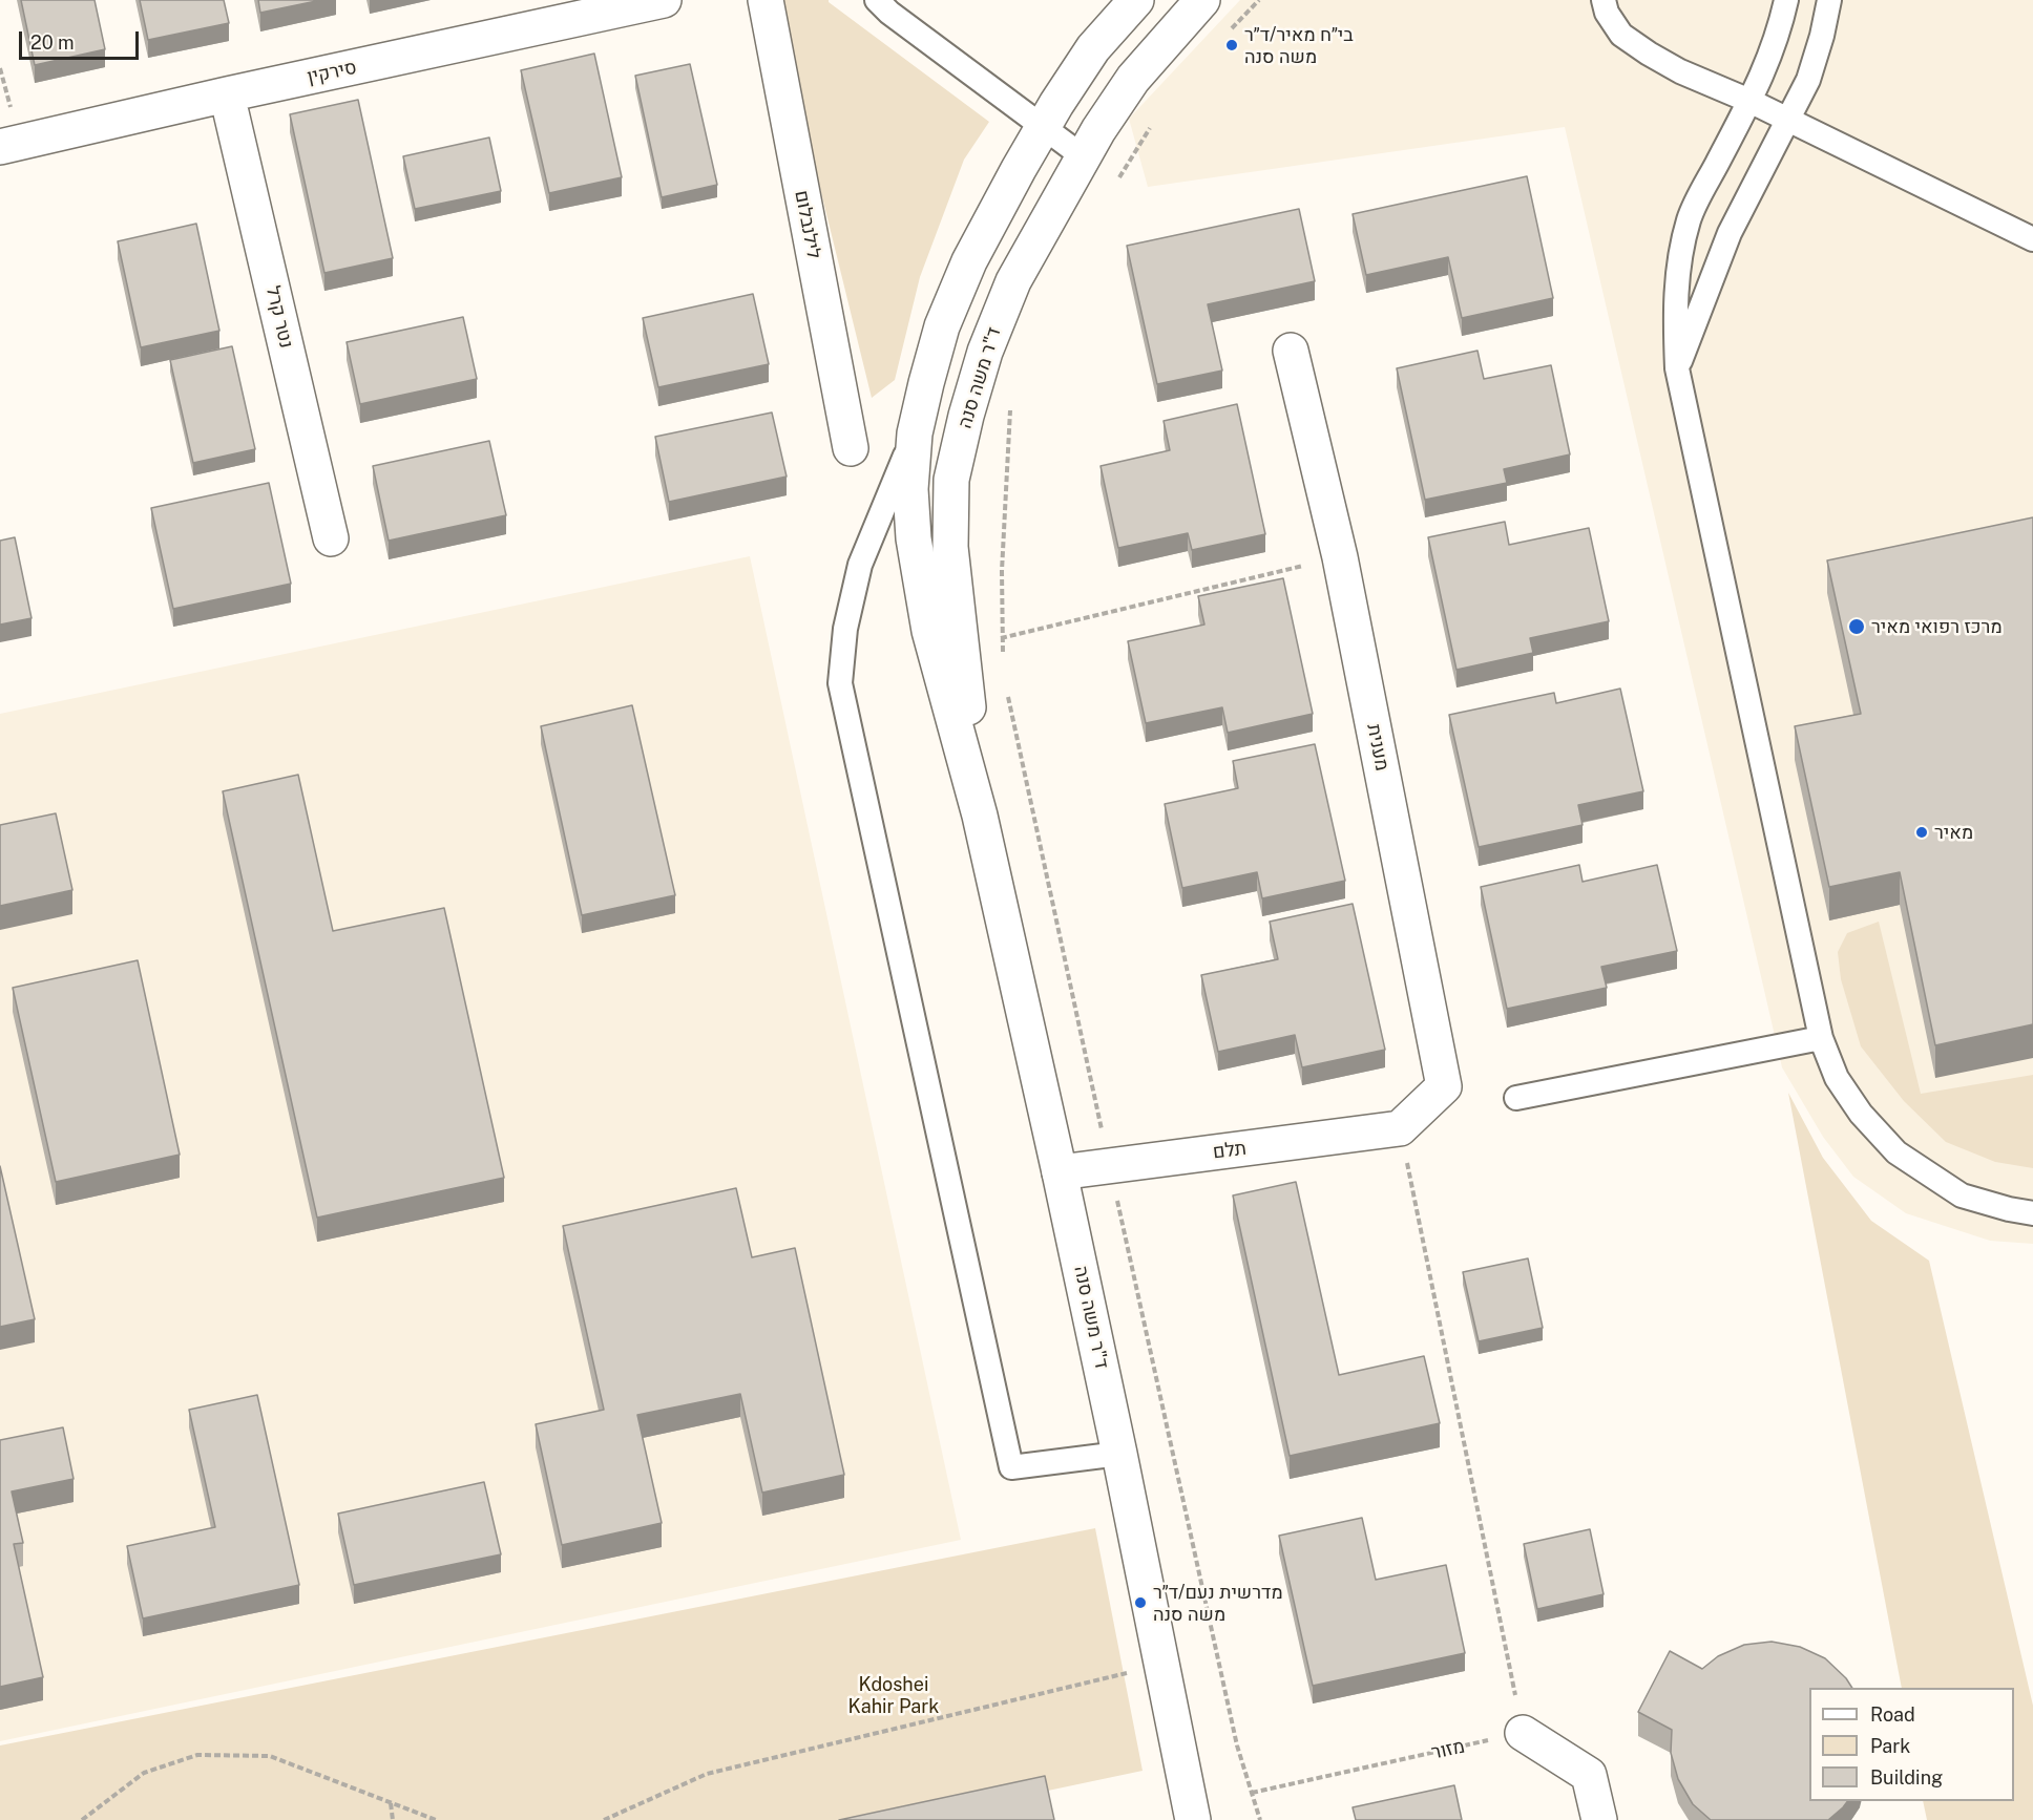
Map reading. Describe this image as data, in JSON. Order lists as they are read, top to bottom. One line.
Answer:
{"streets":{"street":["סירקין","לילנבלום","נטר קרל","ד\"ר משה סנה","מענית","תלם"],"path":["מזור"]},"crossings":[["סירקין","נטר קרל"],["ד\"ר משה סנה","תלם"],["מענית","תלם"]],"parks":["Kdoshei Kahir Park"],"places":["בי״ח מאיר/ד״ר משה סנה","מרכז רפואי מאיר","מאיר","מדרשית נעם/ד״ר משה סנה"],"legend":["Road","Park","Building"],"scale_bar":"20 m"}
